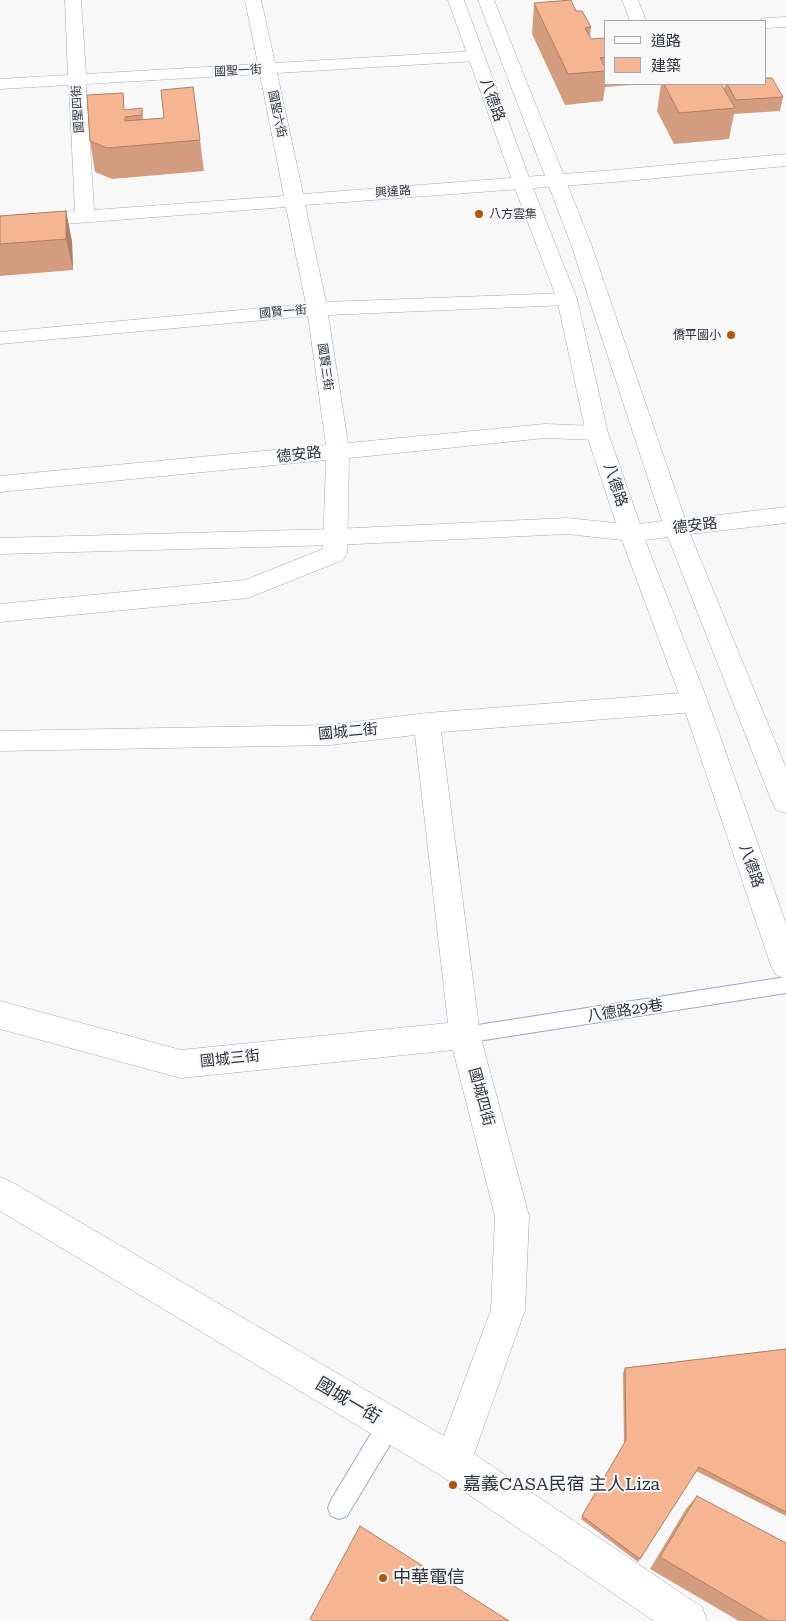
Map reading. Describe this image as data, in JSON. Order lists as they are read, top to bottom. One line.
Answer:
{"streets":{"street":["國聖一街","八德路","國聖四街","國聖六街","興達路","國賢一街","國賢三街","德安路","國城二街","國城三街","國城四街","國城一街"],"lane":["八德路29巷"]},"crossings":[["國聖一街","八德路"],["國聖一街","國聖四街"],["國聖一街","國聖六街"],["八德路","興達路"],["八德路","國賢一街"],["八德路","德安路"],["八德路","國城二街"],["國聖四街","興達路"],["國聖六街","興達路"],["國聖六街","國賢三街"],["興達路","國賢三街"],["國賢一街","國賢三街"],["國賢三街","德安路"],["國城二街","國城四街"],["八德路29巷","國城三街"],["八德路29巷","國城四街"],["國城三街","國城四街"],["國城四街","國城一街"]],"places":["八方雲集","僑平國小","嘉義CASA民宿 主人Liza","中華電信"],"legend":["道路","建築"]}
